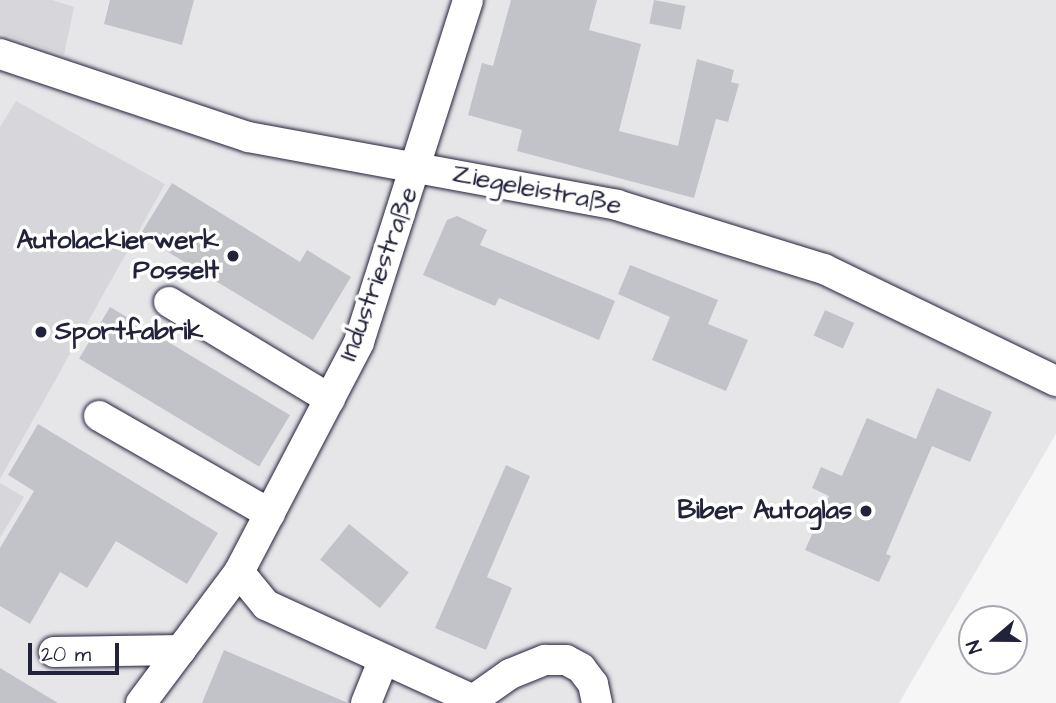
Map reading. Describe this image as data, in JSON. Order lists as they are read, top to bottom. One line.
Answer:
{"streets":{"street":["Ziegeleistraße","Industriestraße"]},"crossings":[["Ziegeleistraße","Industriestraße"]],"places":["Autolackierwerk Posselt","Sportfabrik","Biber Autoglas"],"scale_bar":"20 m","north":"left"}
